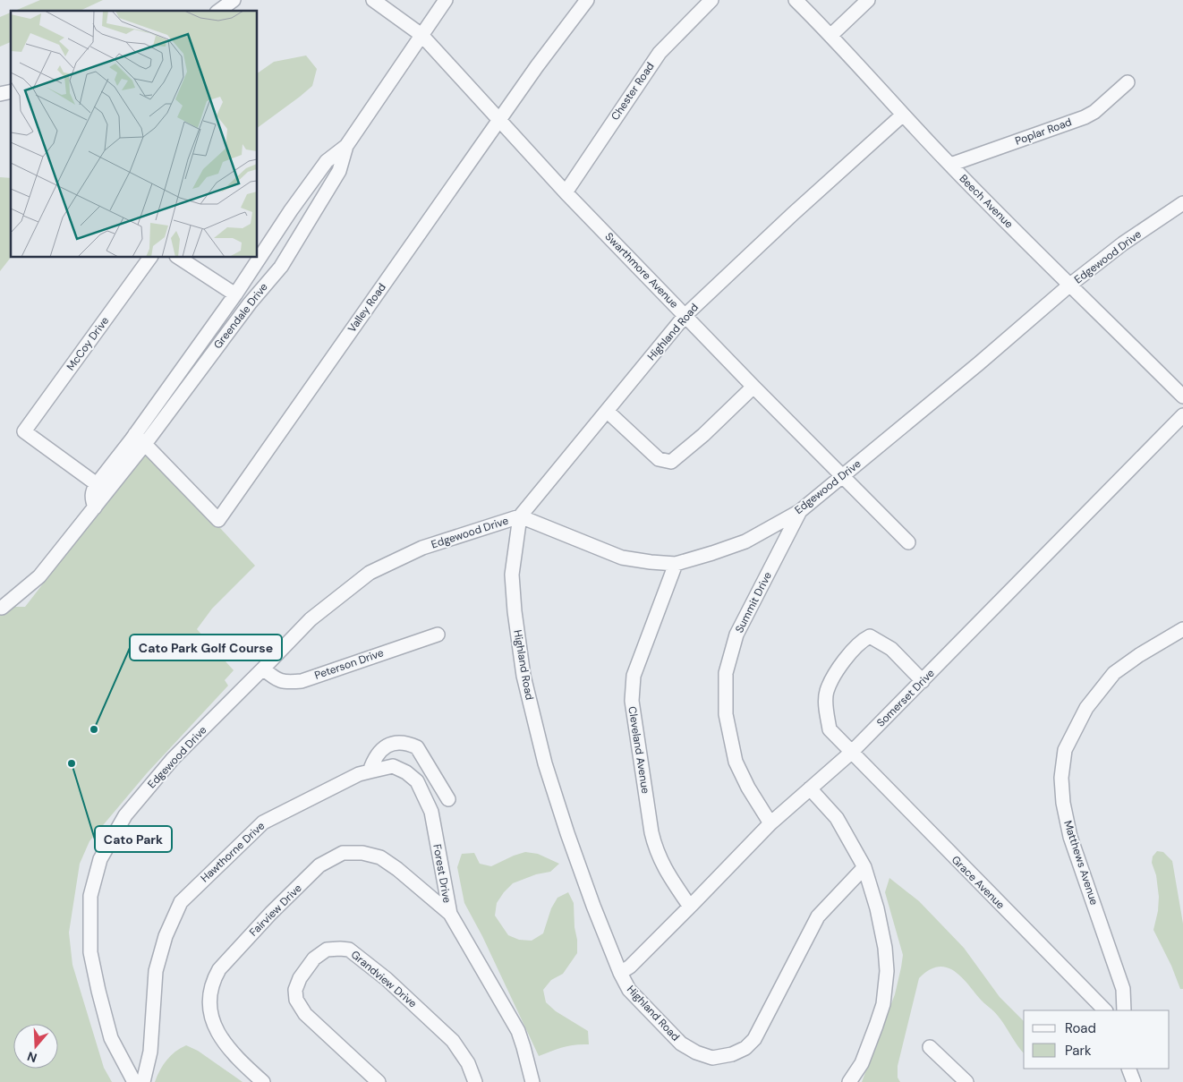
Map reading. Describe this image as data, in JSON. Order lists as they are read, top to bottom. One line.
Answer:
{"streets":{"street":["Chester Road","Poplar Road","Beech Avenue","Edgewood Drive","Swarthmore Avenue","Valley Road","Greendale Drive","Highland Road","McCoy Drive","Summit Drive","Peterson Drive","Somerset Drive","Cleveland Avenue","Hawthorne Drive","Matthews Avenue","Forest Drive","Grace Avenue","Fairview Drive","Grandview Drive"]},"crossings":[["Chester Road","Swarthmore Avenue"],["Poplar Road","Beech Avenue"],["Beech Avenue","Edgewood Drive"],["Beech Avenue","Highland Road"],["Edgewood Drive","Swarthmore Avenue"],["Edgewood Drive","Highland Road"],["Edgewood Drive","Summit Drive"],["Edgewood Drive","Peterson Drive"],["Edgewood Drive","Cleveland Avenue"],["Swarthmore Avenue","Valley Road"],["Swarthmore Avenue","Greendale Drive"],["Swarthmore Avenue","Highland Road"],["Valley Road","Greendale Drive"],["Highland Road","Somerset Drive"],["Summit Drive","Somerset Drive"],["Somerset Drive","Cleveland Avenue"],["Somerset Drive","Grace Avenue"],["Hawthorne Drive","Forest Drive"],["Forest Drive","Fairview Drive"]],"places":["Cato Park Golf Course","Cato Park"],"legend":["Road","Park"],"north":"bottom"}
